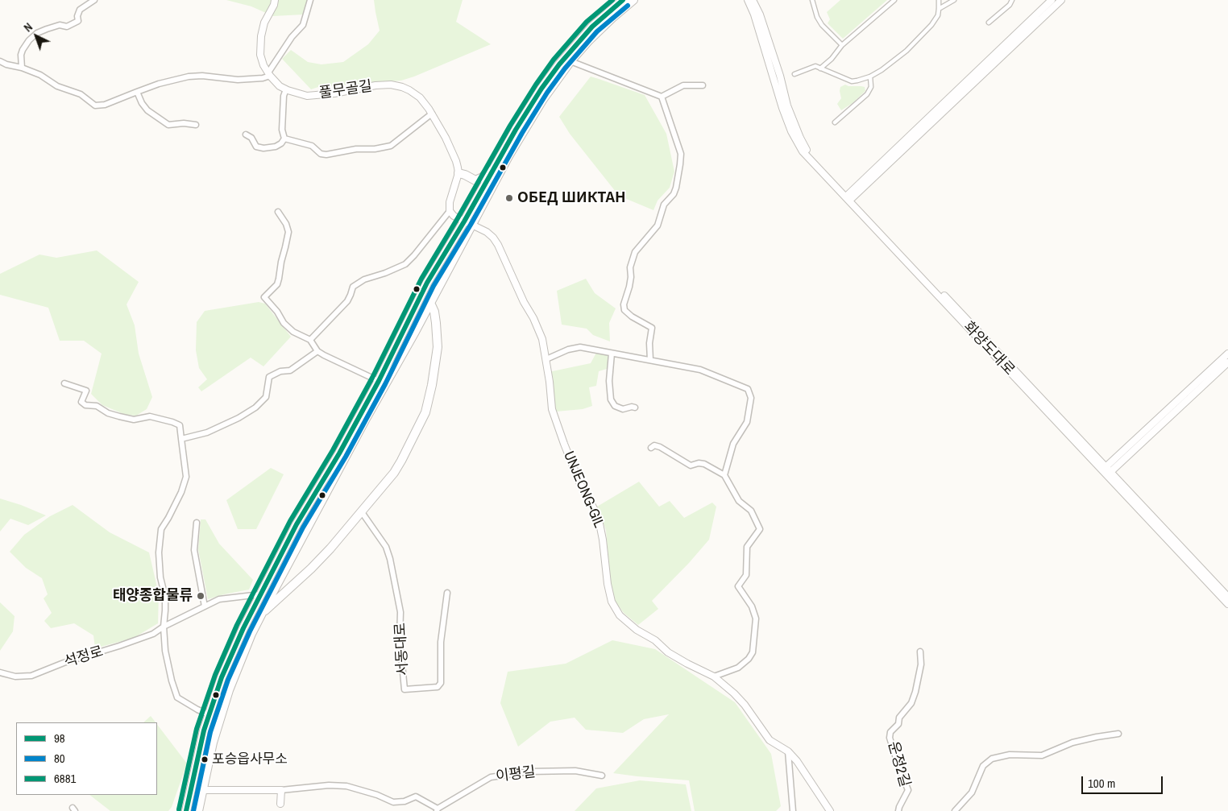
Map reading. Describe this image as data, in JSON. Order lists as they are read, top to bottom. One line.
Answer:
{"streets":{"street":["풀무골길","화양도대로","UNJEONG-GIL","서동대로","석정로","운정2길","이평길"]},"places":["ОБЕД ШИКТАН","태양종합물류","포승읍사무소"],"lines":["transit line 98","transit line 6881","transit line 80"],"legend":["98","80","6881"],"scale_bar":"100 m","north":"top left"}
